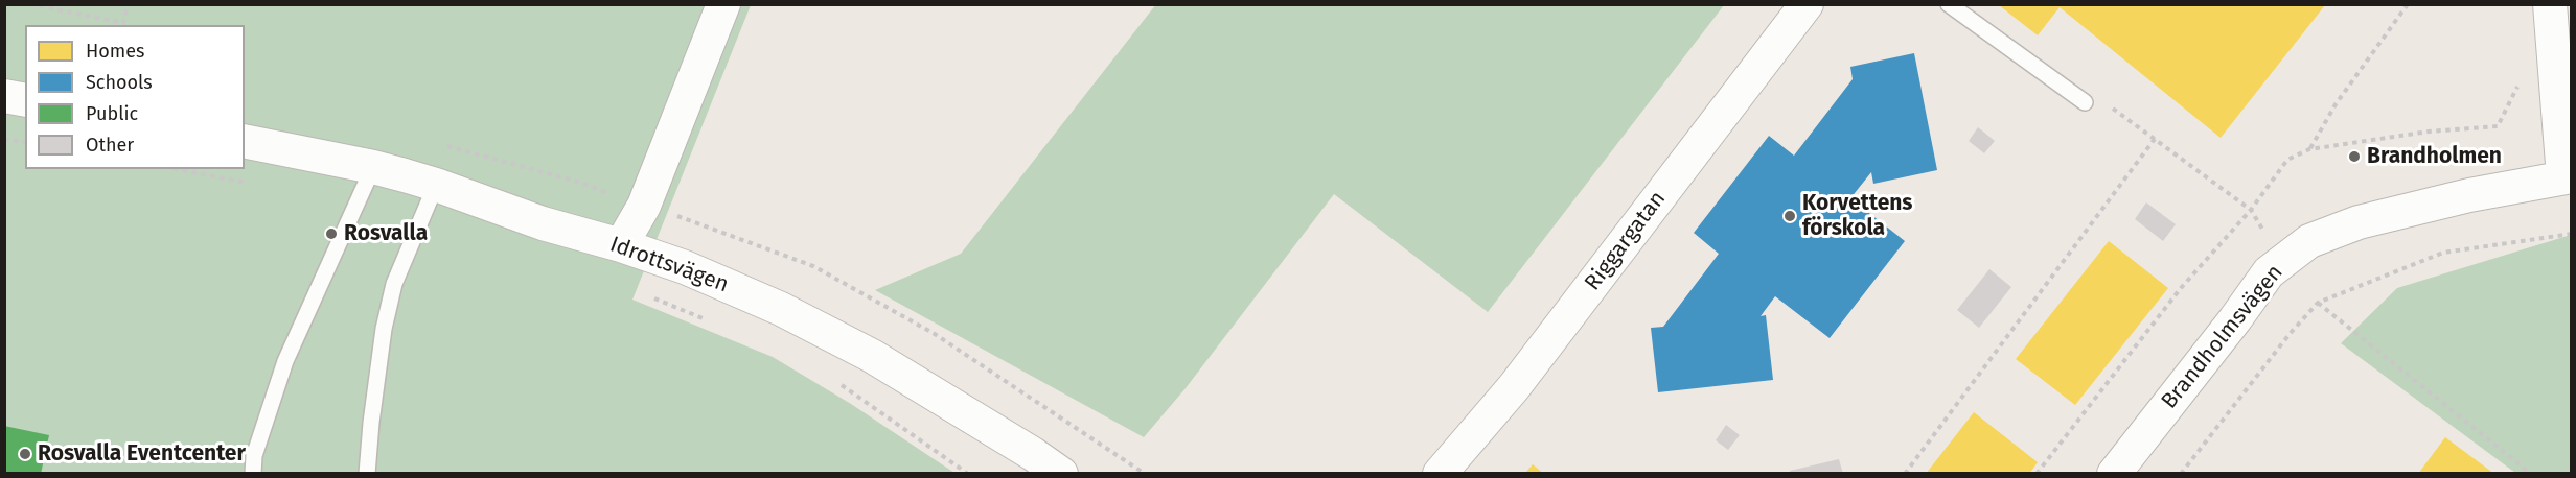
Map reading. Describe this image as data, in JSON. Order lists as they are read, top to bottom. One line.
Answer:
{"streets":{"street":["Riggargatan","Idrottsvägen","Brandholmsvägen"]},"places":["Brandholmen","Korvettens förskola","Rosvalla","Rosvalla Eventcenter"],"legend":["Homes","Schools","Public","Other"]}
